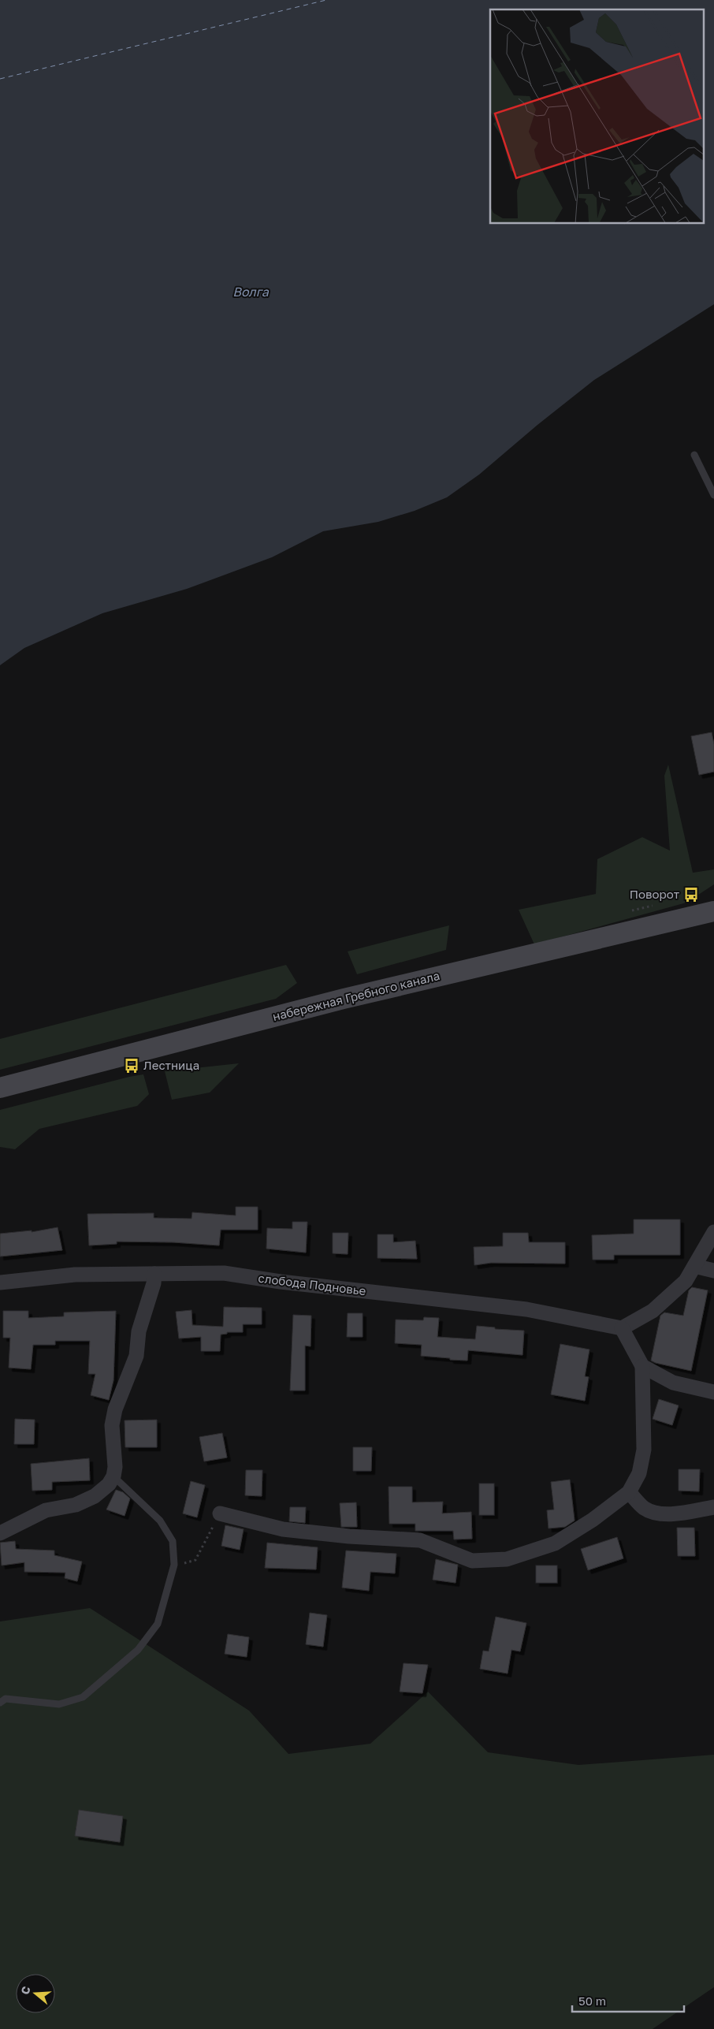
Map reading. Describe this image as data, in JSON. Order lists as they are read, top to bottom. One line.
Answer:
{"streets":{"street":["набережная Гребного канала","слобода Подновье"]},"water":["Волга"],"places":{"bus stop":["Поворот","Лестница"]},"scale_bar":"50 m","north":"left"}
